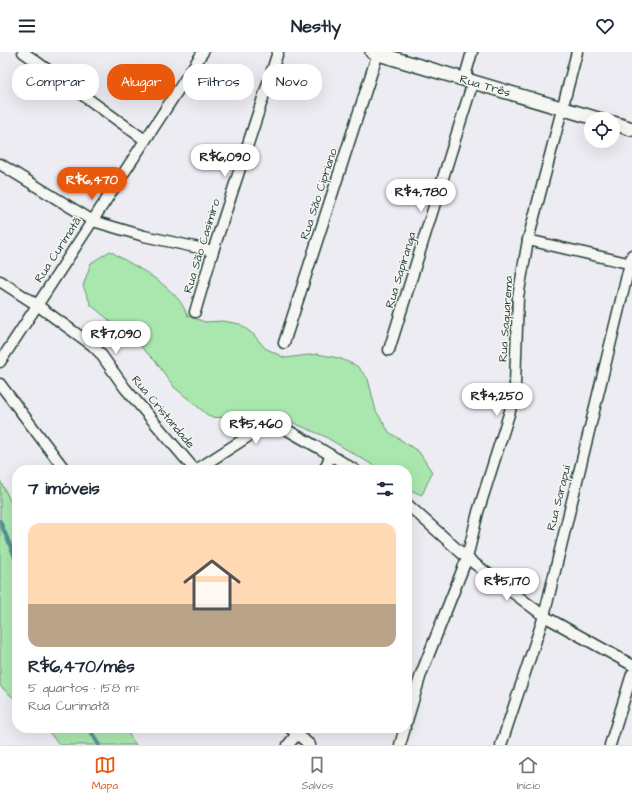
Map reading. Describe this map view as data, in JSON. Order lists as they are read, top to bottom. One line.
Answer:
{"streets":{"street":["Rua Três","Rua São Cipriano","Rua São Casimiro","Rua Curimatã","Rua Sapiranga","Rua Saquarema","Rua Cristandade","Rua Sarapuí"]},"crossings":[["Rua Três","Rua São Cipriano"],["Rua Três","Rua Sapiranga"],["Rua Três","Rua Saquarema"],["Rua Curimatã","Rua Cristandade"]],"page":{"header":"Nestly","chip":["Comprar","Alugar","Filtros","Novo"],"price":["R$6,090","R$6,470","R$4,780","R$7,090","R$4,250","R$5,460","R$5,170"],"heading":"7 imóveis","list":[{"name":"R$6,470/mês","note":"5 quartos · 158 m² · Rua Curimatã"}],"tabs":["Mapa","Salvos","Início"]}}
